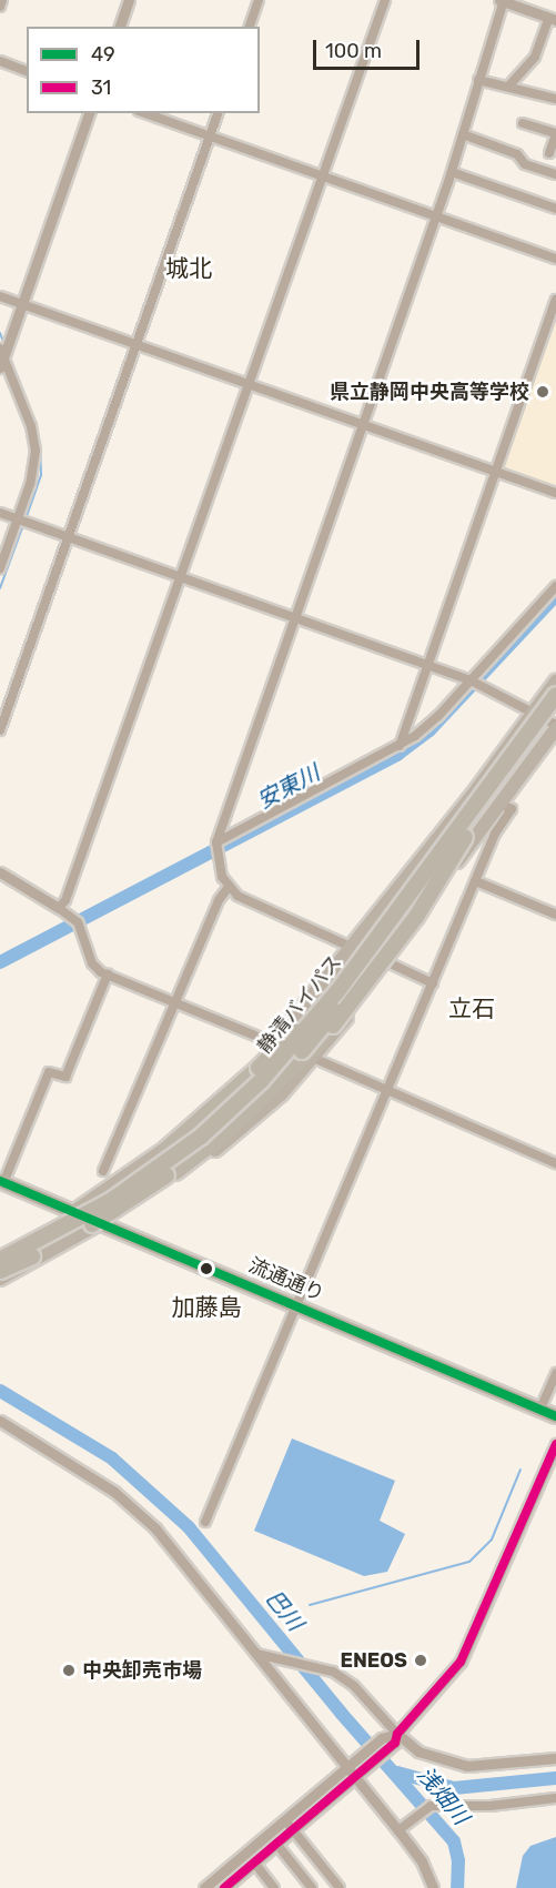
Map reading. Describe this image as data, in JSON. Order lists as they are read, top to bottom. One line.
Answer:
{"streets":{"highway":["静清バイパス"],"main road":["流通通り"]},"districts":["城北","立石","加藤島"],"water":["安東川","巴川","浅畑川"],"places":["県立静岡中央高等学校","ENEOS","中央卸売市場"],"lines":["transit line 49","transit line 31"],"legend":["49","31"],"scale_bar":"100 m"}
